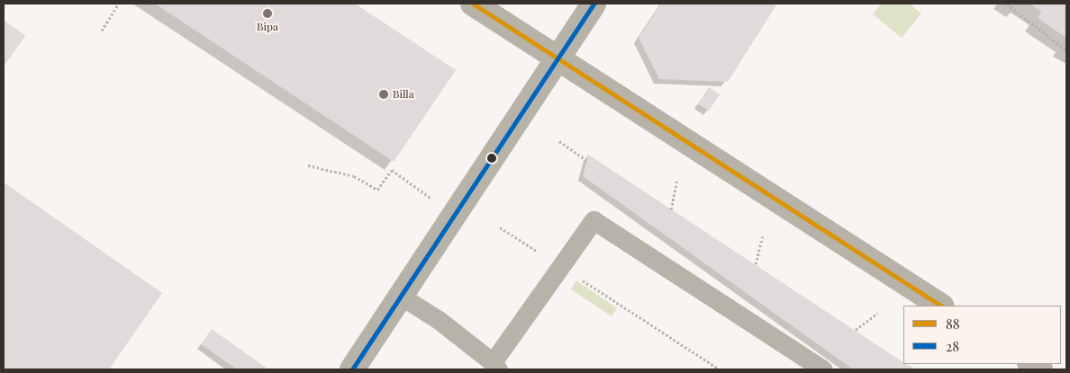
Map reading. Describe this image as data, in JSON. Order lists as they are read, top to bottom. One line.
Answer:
{"places":["Bipa","Billa"],"lines":["transit line 88","transit line 28"],"legend":["88","28"]}
